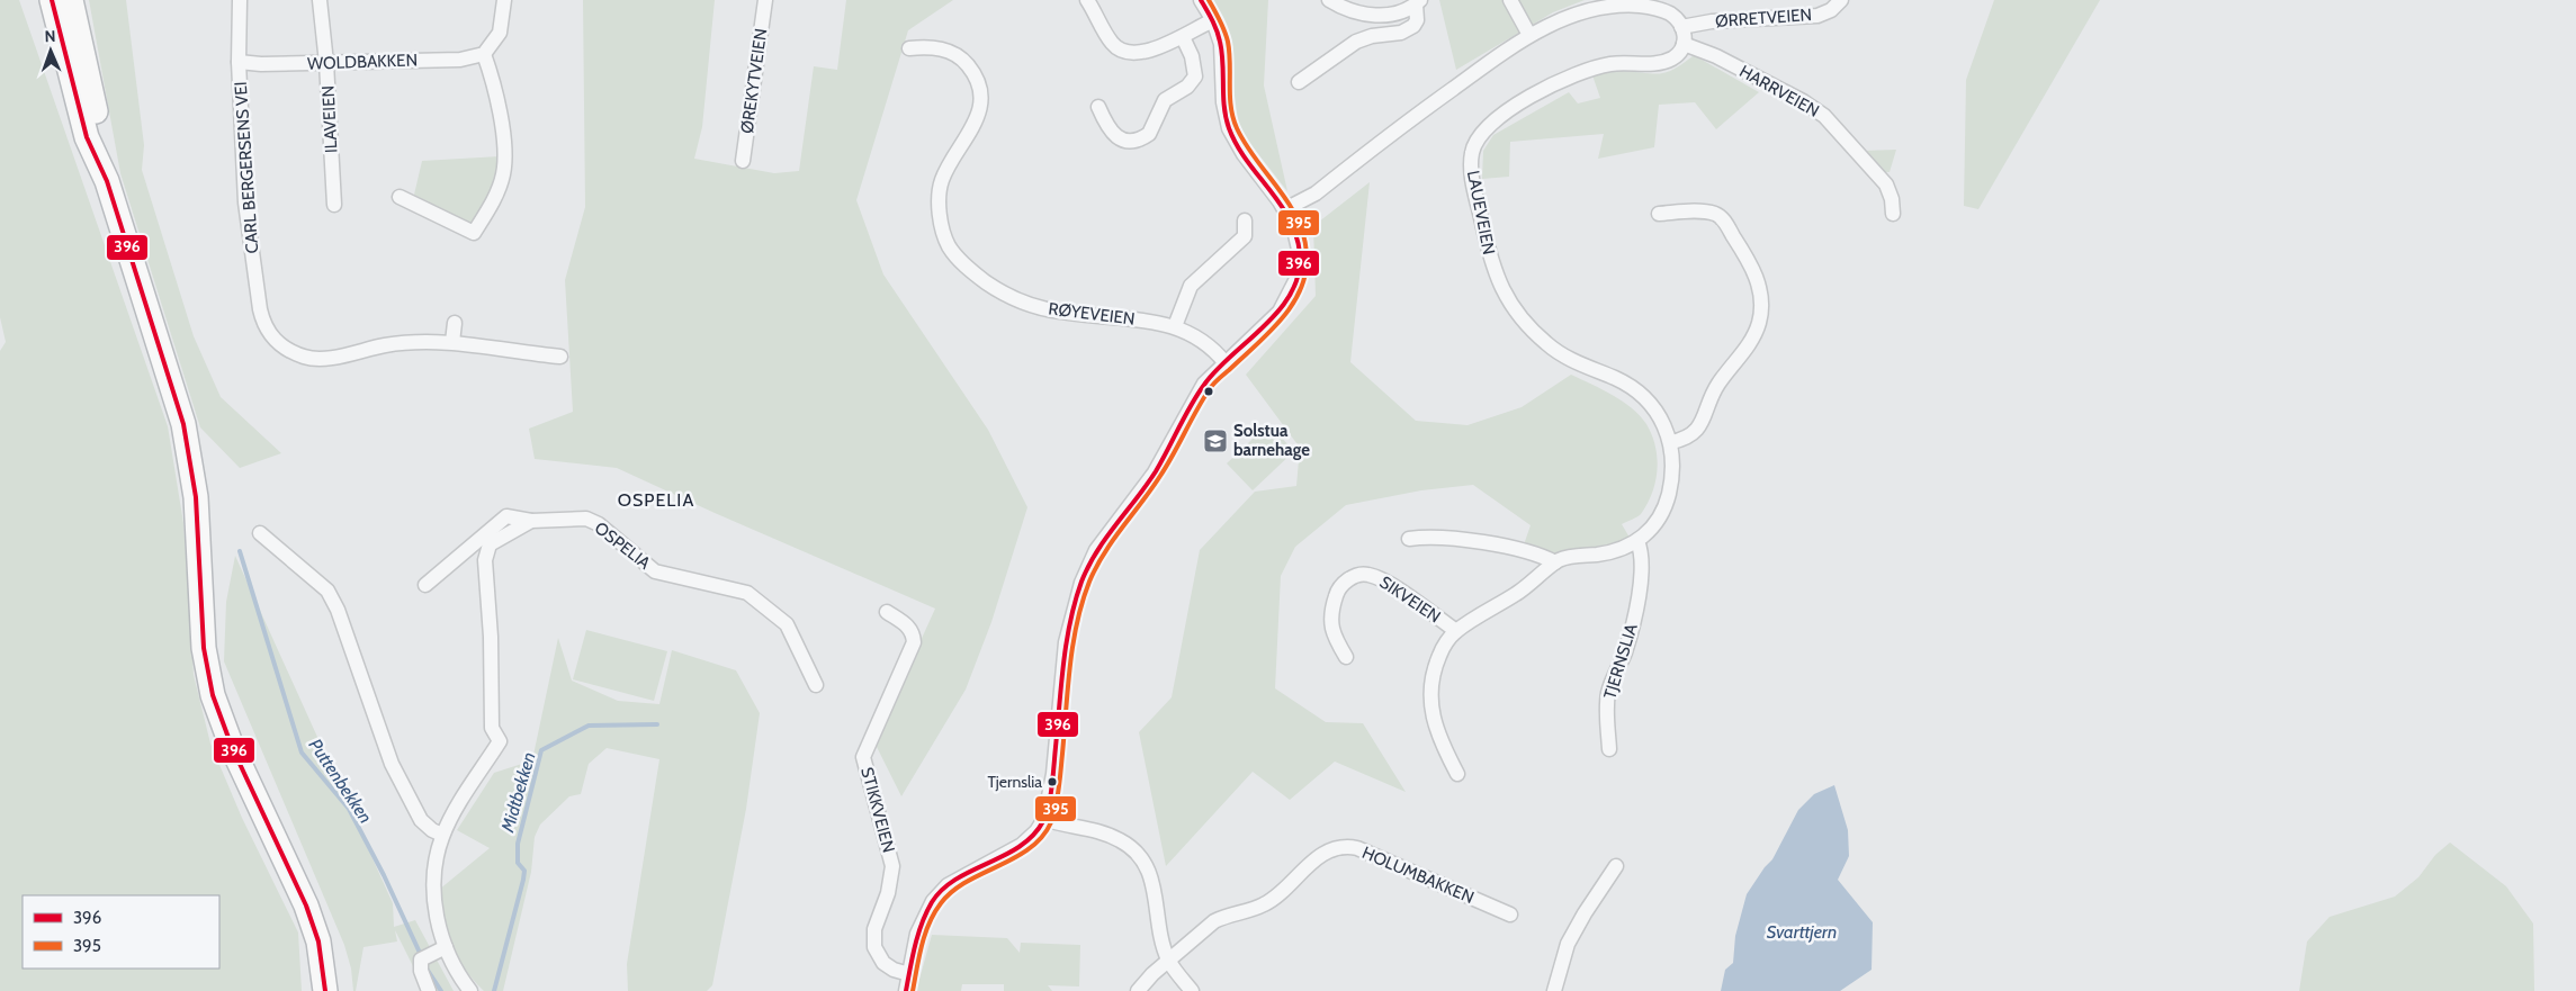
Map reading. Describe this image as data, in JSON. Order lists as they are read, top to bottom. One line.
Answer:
{"streets":{"street":["ØRRETVEIEN","WOLDBAKKEN","ØREKYTVEIEN","HARRVEIEN","ILAVEIEN","CARL BERGERSENS VEI","LAUEVEIEN","RØYEVEIEN","OSPELIA","SIKVEIEN","TJERNSLIA","STIKKVEIEN","HOLUMBAKKEN"]},"crossings":[["WOLDBAKKEN","ILAVEIEN"],["WOLDBAKKEN","CARL BERGERSENS VEI"],["HARRVEIEN","LAUEVEIEN"],["LAUEVEIEN","SIKVEIEN"],["LAUEVEIEN","TJERNSLIA"]],"districts":["OSPELIA"],"water":["Puttenbekken","Midtbekken","Svarttjern"],"places":{"school or university":["Solstua barnehage"],"other":["Tjernslia"]},"lines":["transit line 396","transit line 395"],"legend":["396","395"],"north":"top"}
